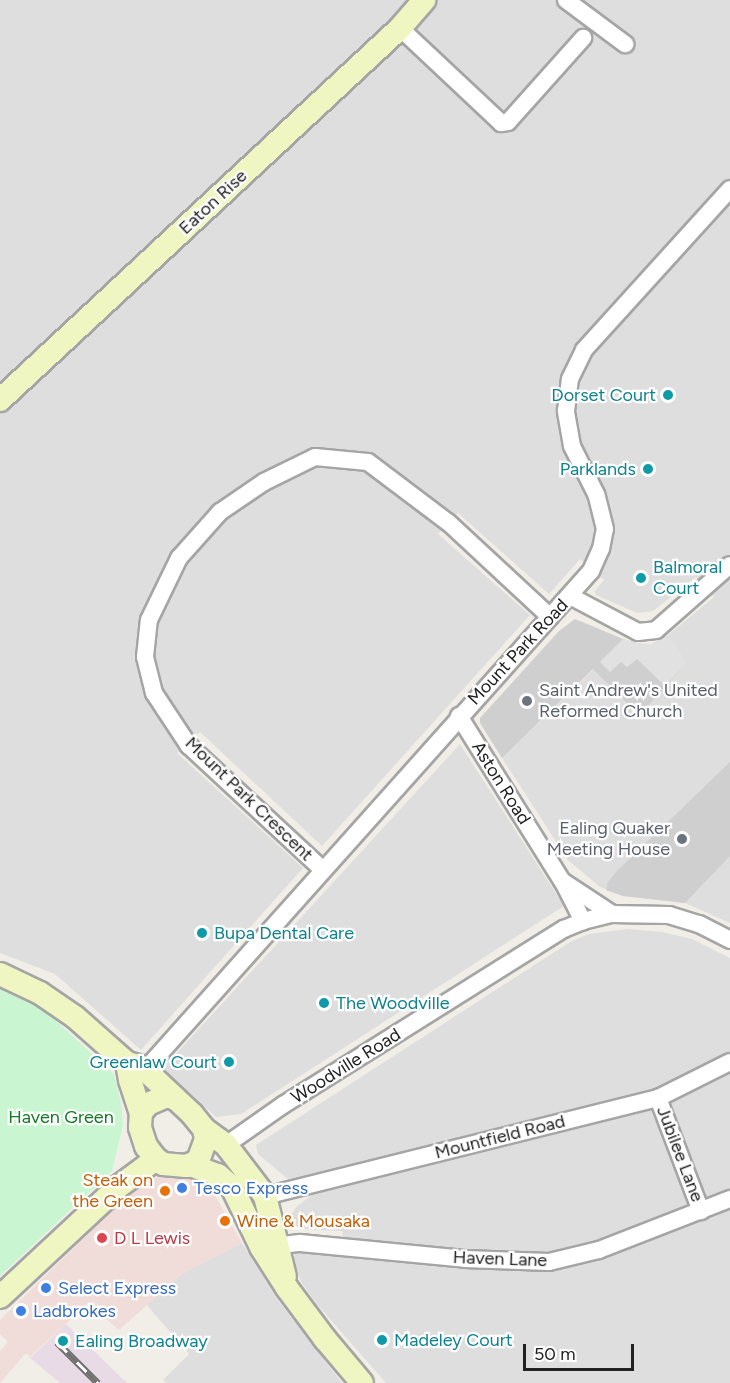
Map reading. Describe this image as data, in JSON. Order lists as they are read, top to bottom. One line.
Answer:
{"streets":{"street":["Eaton Rise","Mount Park Road","Aston Road","Mount Park Crescent","Woodville Road","Mountfield Road","Jubilee Lane","Haven Lane"]},"crossings":[["Mount Park Road","Aston Road"],["Mount Park Road","Mount Park Crescent"],["Aston Road","Woodville Road"],["Mountfield Road","Jubilee Lane"],["Jubilee Lane","Haven Lane"]],"parks":["Haven Green"],"places":["Dorset Court","Parklands","Balmoral Court","Saint Andrew's United Reformed Church","Ealing Quaker Meeting House","Bupa Dental Care","The Woodville","Greenlaw Court","Tesco Express","Steak on the Green","Wine & Mousaka","D L Lewis","Select Express","Ladbrokes","Madeley Court","Ealing Broadway"],"scale_bar":"50 m"}
